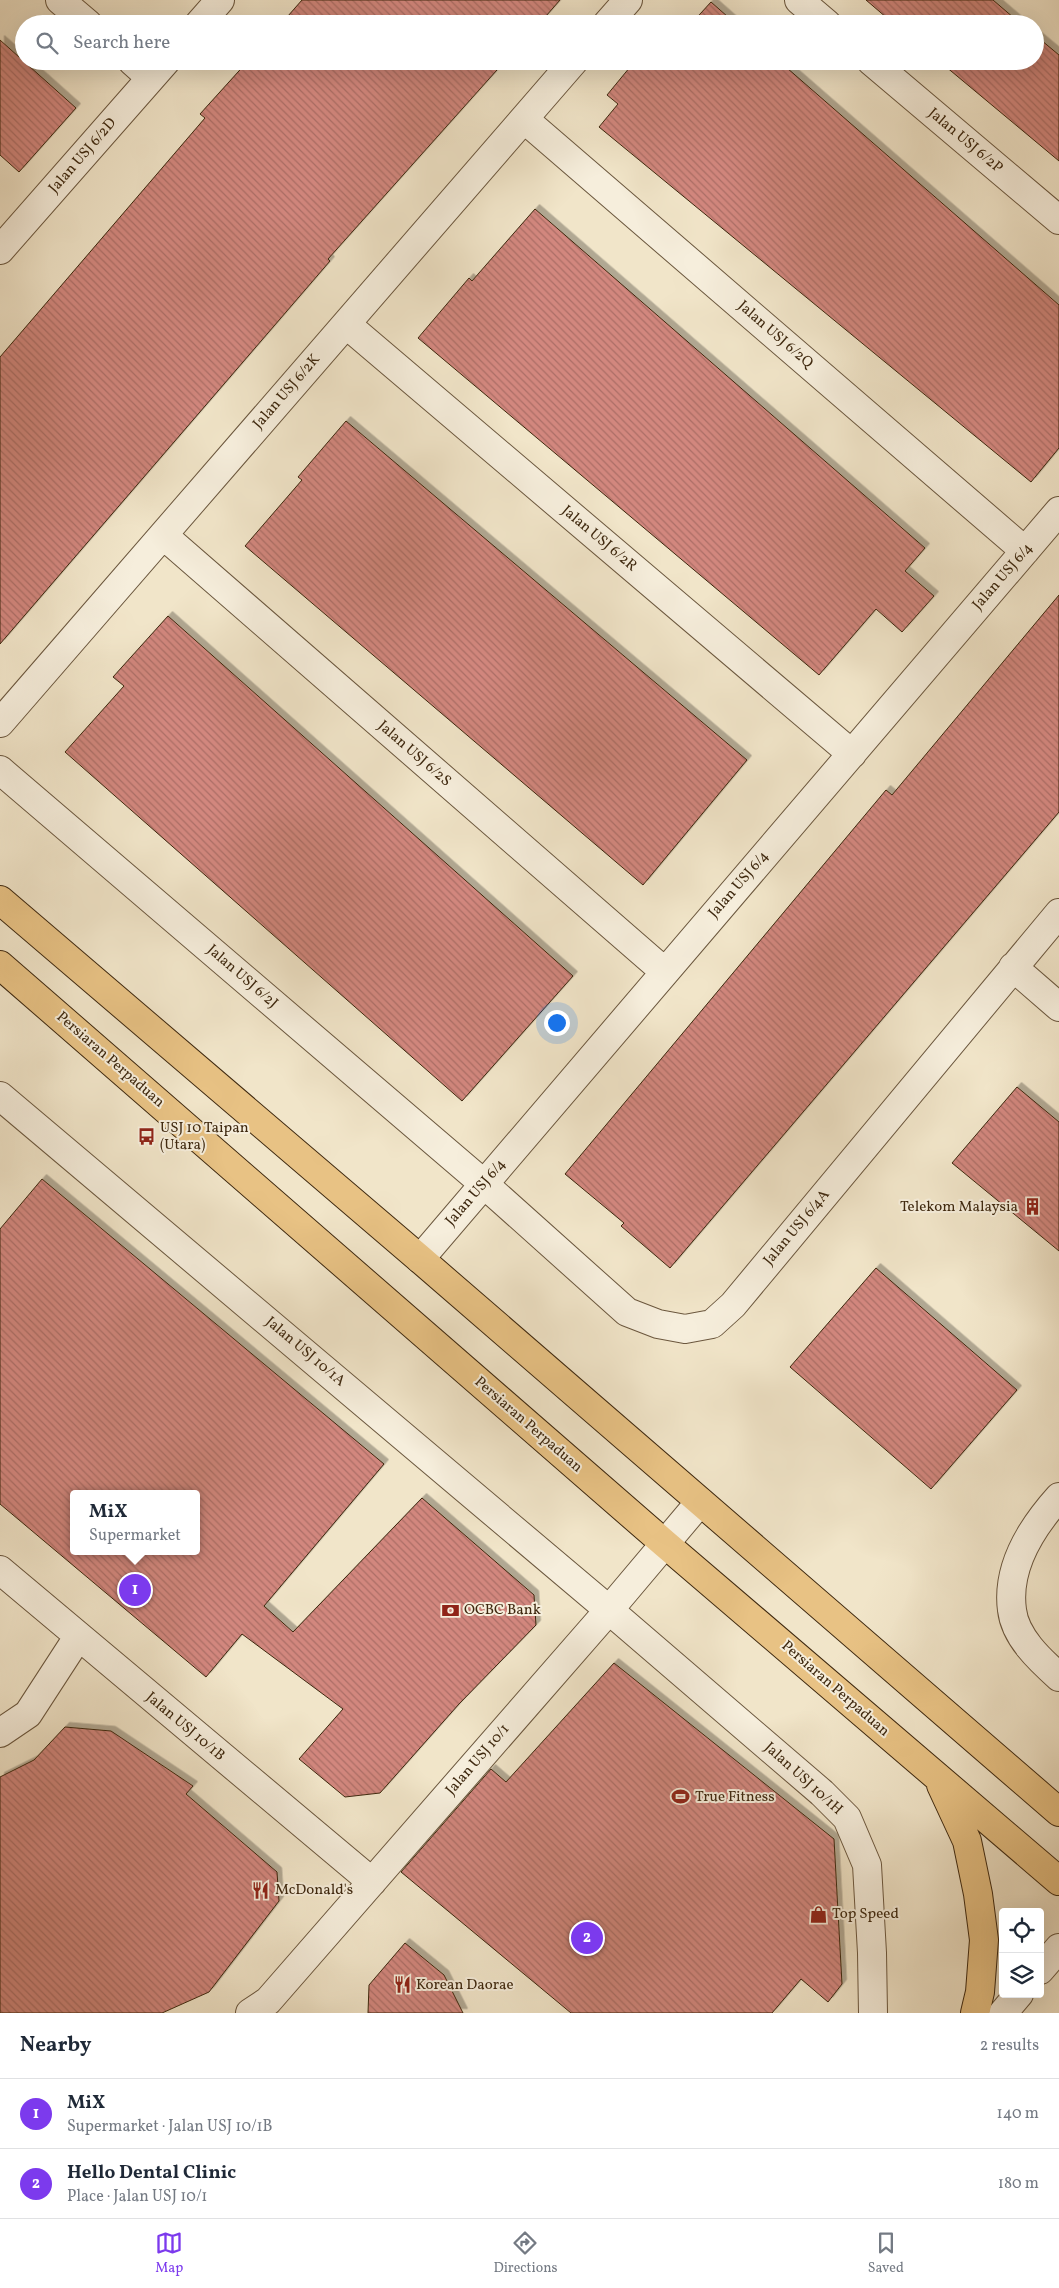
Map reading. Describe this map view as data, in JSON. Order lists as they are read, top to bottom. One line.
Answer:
{"streets":{"main road":["Persiaran Perpaduan"],"street":["Jalan USJ 6/2P","Jalan USJ 6/2D","Jalan USJ 6/2Q","Jalan USJ 6/2K","Jalan USJ 6/2R","Jalan USJ 6/4","Jalan USJ 6/2S","Jalan USJ 6/2J","Jalan USJ 6/4A","Jalan USJ 10/1A","Jalan USJ 10/1B","Jalan USJ 10/1","Jalan USJ 10/1H"]},"crossings":[["Jalan USJ 6/2Q","Jalan USJ 6/2K"],["Jalan USJ 6/2Q","Jalan USJ 6/4"],["Jalan USJ 6/2K","Jalan USJ 6/2R"],["Jalan USJ 6/2K","Jalan USJ 6/2S"],["Jalan USJ 6/2R","Jalan USJ 6/4"],["Jalan USJ 6/4","Jalan USJ 6/2S"],["Jalan USJ 6/4","Jalan USJ 6/2J"],["Jalan USJ 6/4","Jalan USJ 6/4A"],["Jalan USJ 6/2J","Jalan USJ 6/4A"],["Persiaran Perpaduan","Jalan USJ 10/1"],["Jalan USJ 10/1A","Jalan USJ 10/1"],["Jalan USJ 10/1A","Jalan USJ 10/1H"],["Jalan USJ 10/1B","Jalan USJ 10/1"],["Jalan USJ 10/1","Jalan USJ 10/1H"]],"places":{"bus stop":["USJ 10 Taipan (Utara)"],"building":["Telekom Malaysia"],"bank":["OCBC Bank"],"sports":["True Fitness"],"restaurant":["McDonald's","Korean Daorae"],"shop":["Top Speed"]},"page":{"search":"Search here","popup":["MiX","Supermarket"],"pins":["1","2"],"heading":["Nearby","2 results"],"list":[{"mark":"1","name":"MiX","note":"Supermarket · Jalan USJ 10/1B","value":"140 m"},{"mark":"2","name":"Hello Dental Clinic","note":"Place · Jalan USJ 10/1","value":"180 m"}],"nav":["Map","Directions","Saved"]}}
